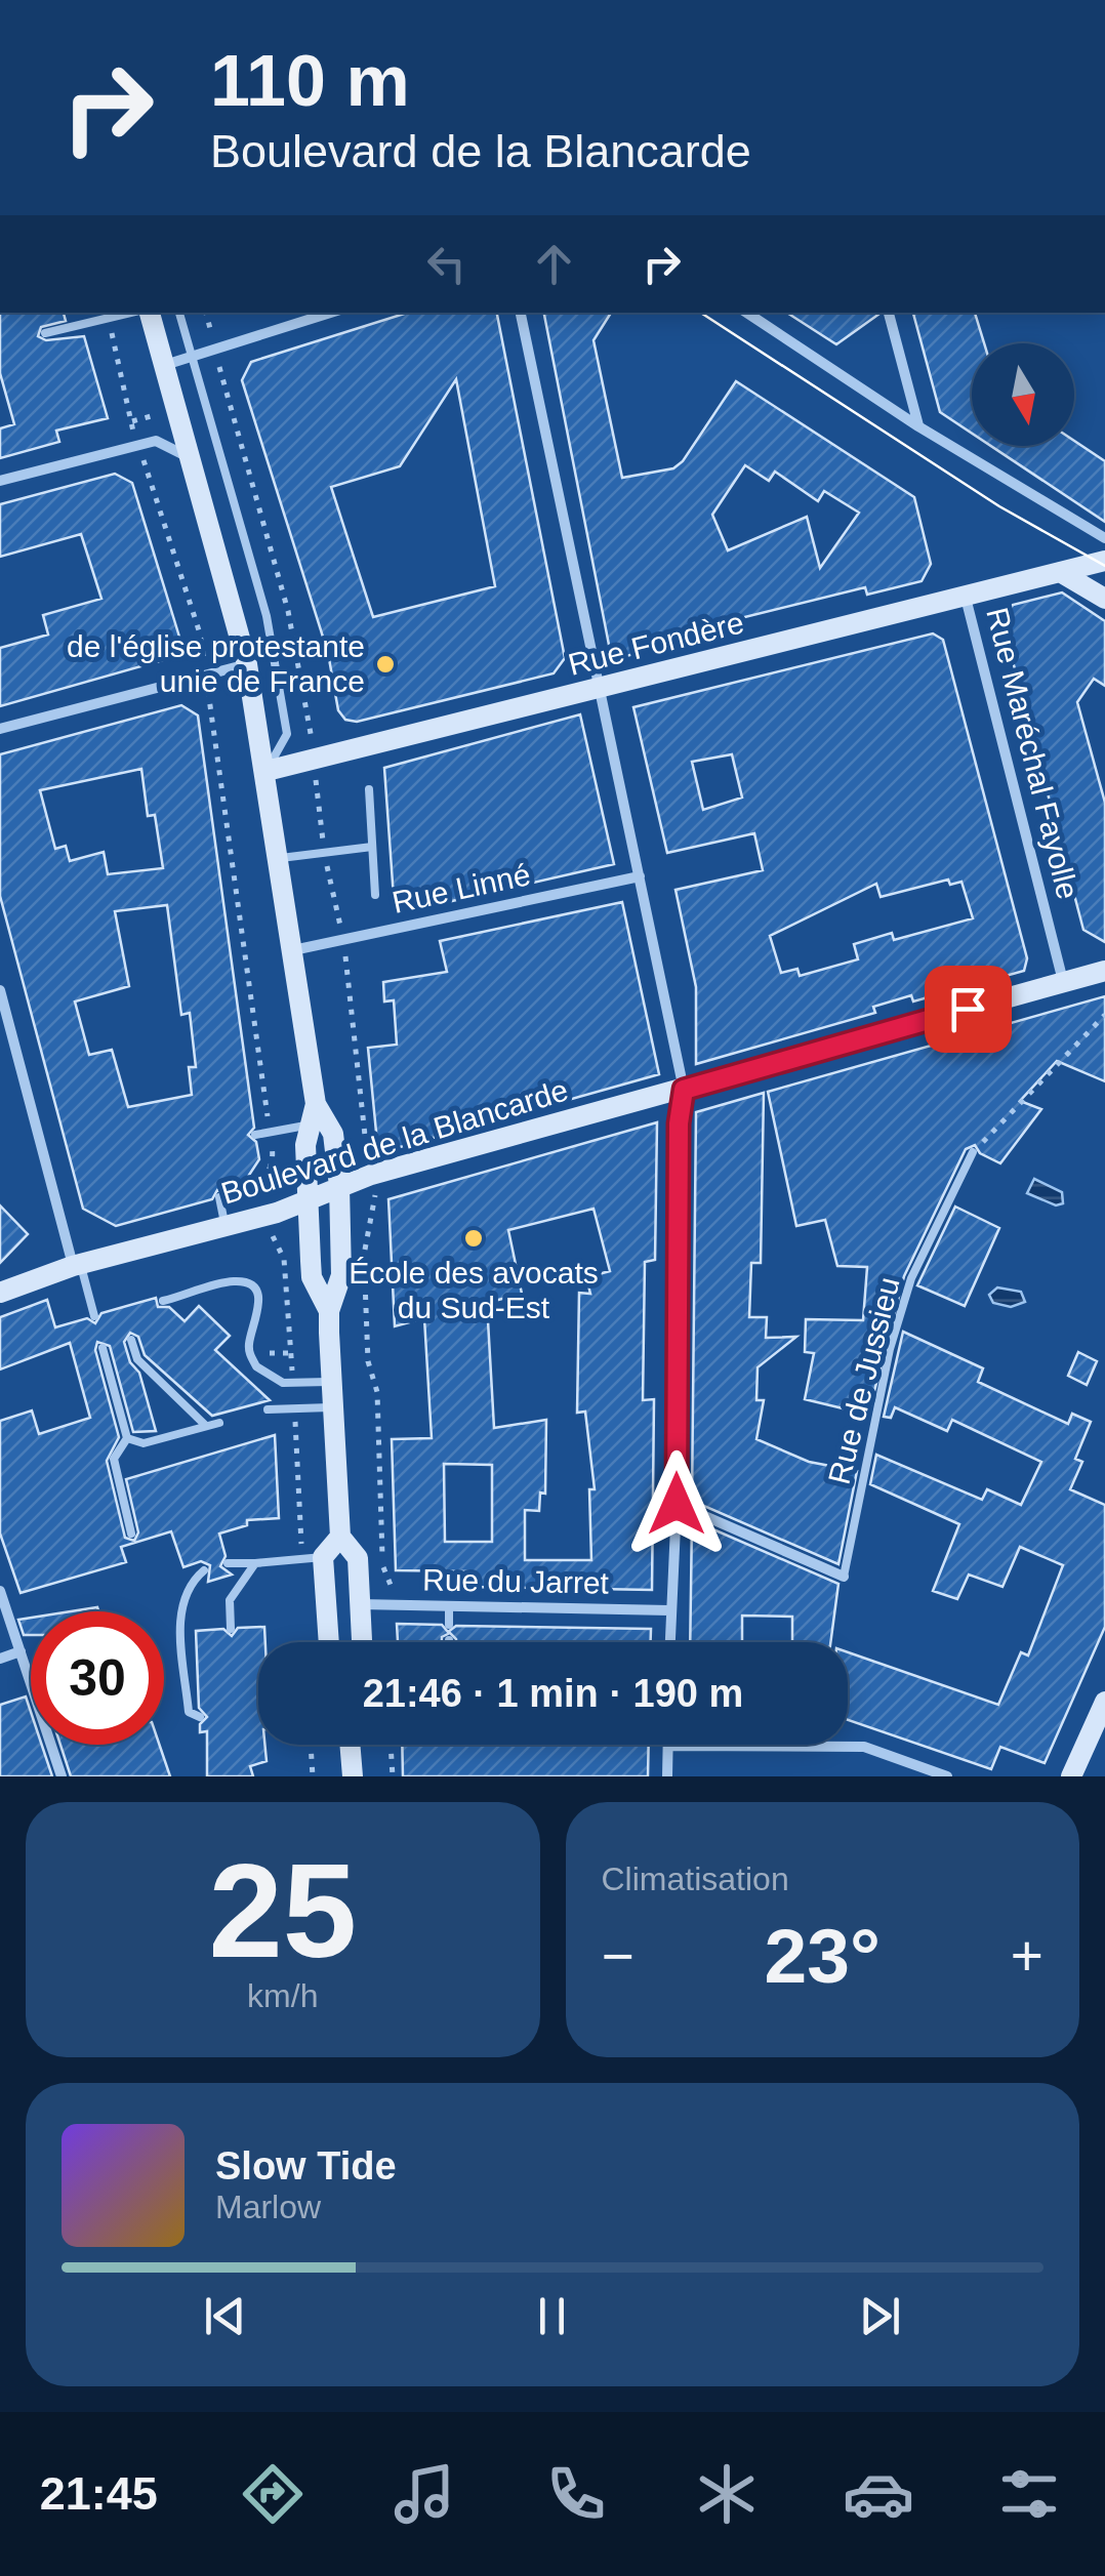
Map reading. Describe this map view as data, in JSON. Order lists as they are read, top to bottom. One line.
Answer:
{"streets":{"main road":["Rue Fondère","Boulevard de la Blancarde"],"street":["Rue Maréchal Fayolle","Rue Linné","Rue du Jarret"],"lane":["Rue de Jussieu"]},"crossings":[["Rue Fondère","Rue Maréchal Fayolle"],["Rue Maréchal Fayolle","Boulevard de la Blancarde"]],"places":["de l'église protestante unie de France","École des avocats du Sud-Est"],"north":"bottom","page":{"turn":["110 m","Boulevard de la Blancarde"],"limit":"30","trip":"21:46 · 1 min · 190 m","tile":[["25","km/h"],"Climatisation"],"heat":["−","23°","+"],"song":["Slow Tide","Marlow"],"tabs":"21:45"}}
